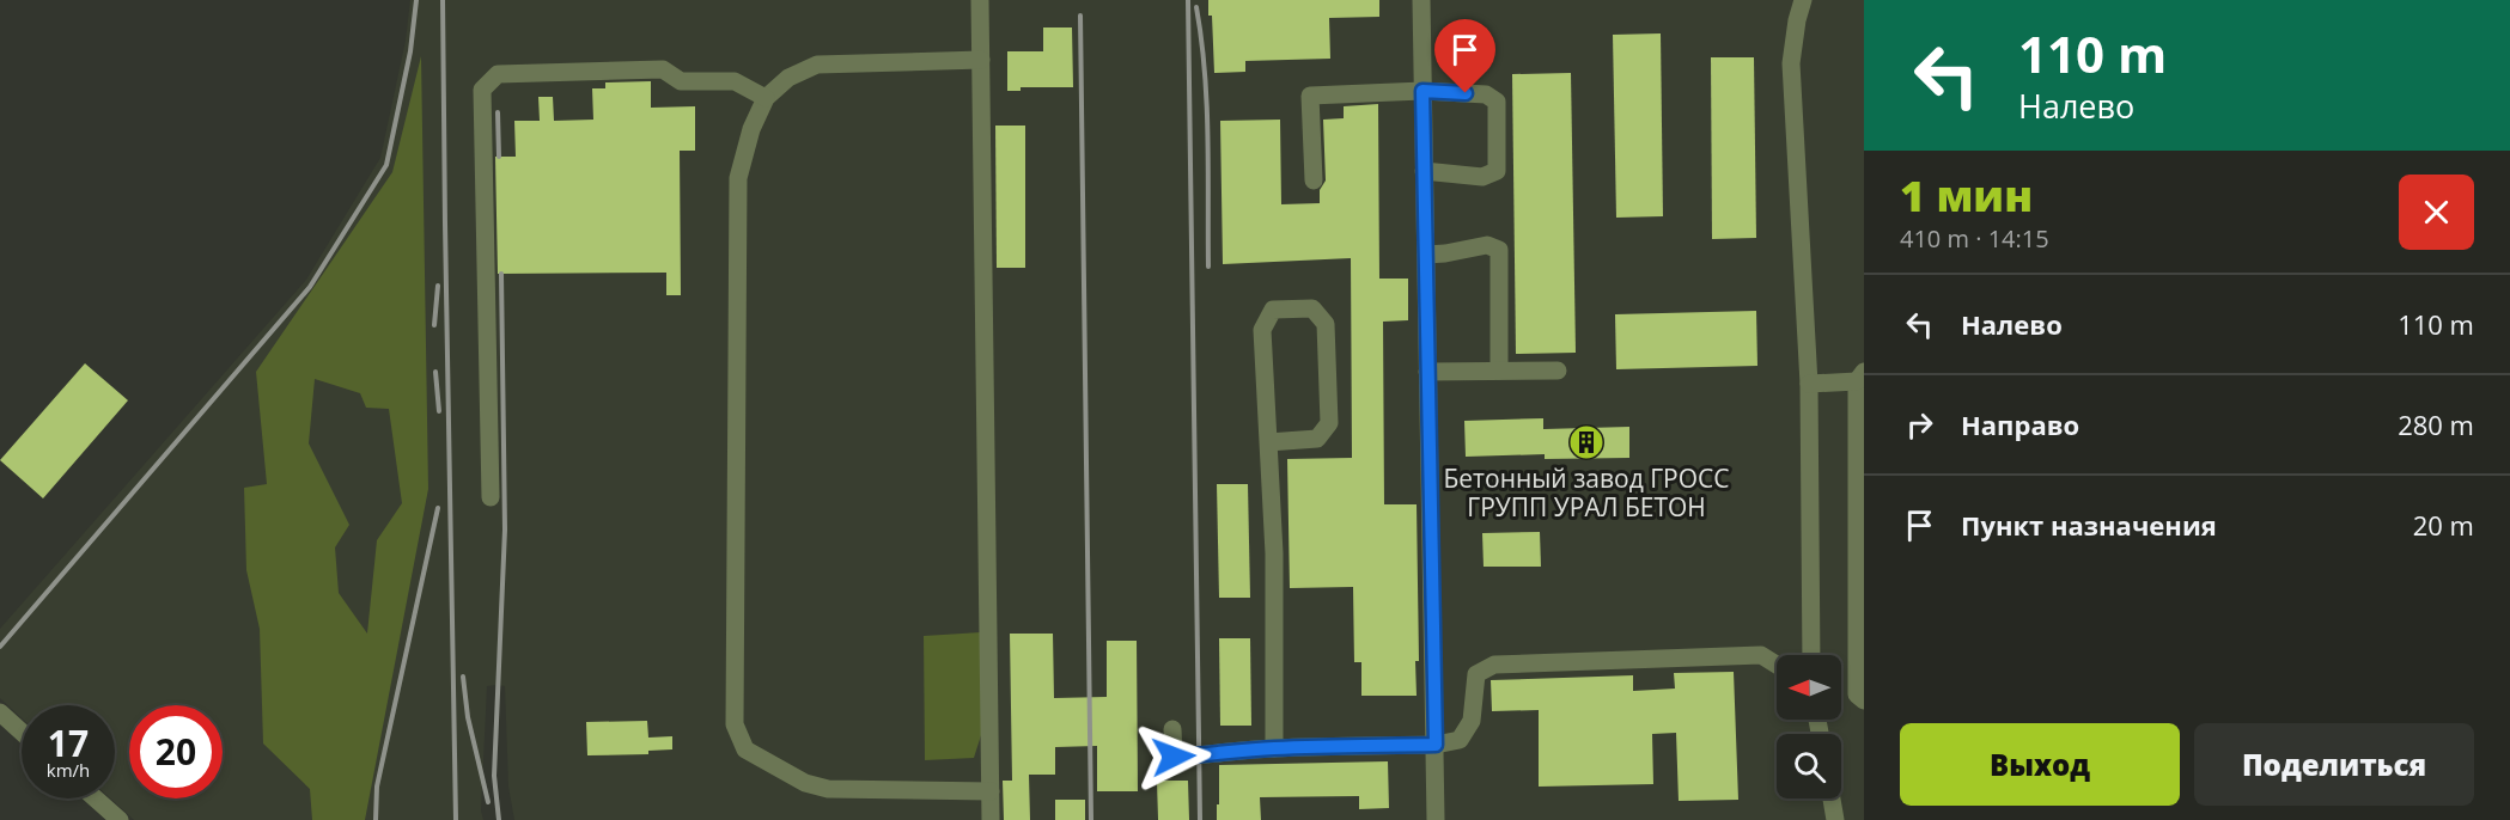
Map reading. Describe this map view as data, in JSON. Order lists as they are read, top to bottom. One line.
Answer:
{"places":{"building":["Бетонный завод ГРОСС ГРУПП УРАЛ БЕТОН"]},"north":"left","page":{"turn":["110 m","Налево"],"heading":["1 мин","410 m · 14:15"],"list":[{"name":"Налево","value":"110 m"},{"name":"Направо","value":"280 m"},{"name":"Пункт назначения","value":"20 m"}],"speed":"17 km/h","limit":"20","buttons":["Выход","Поделиться"]}}
